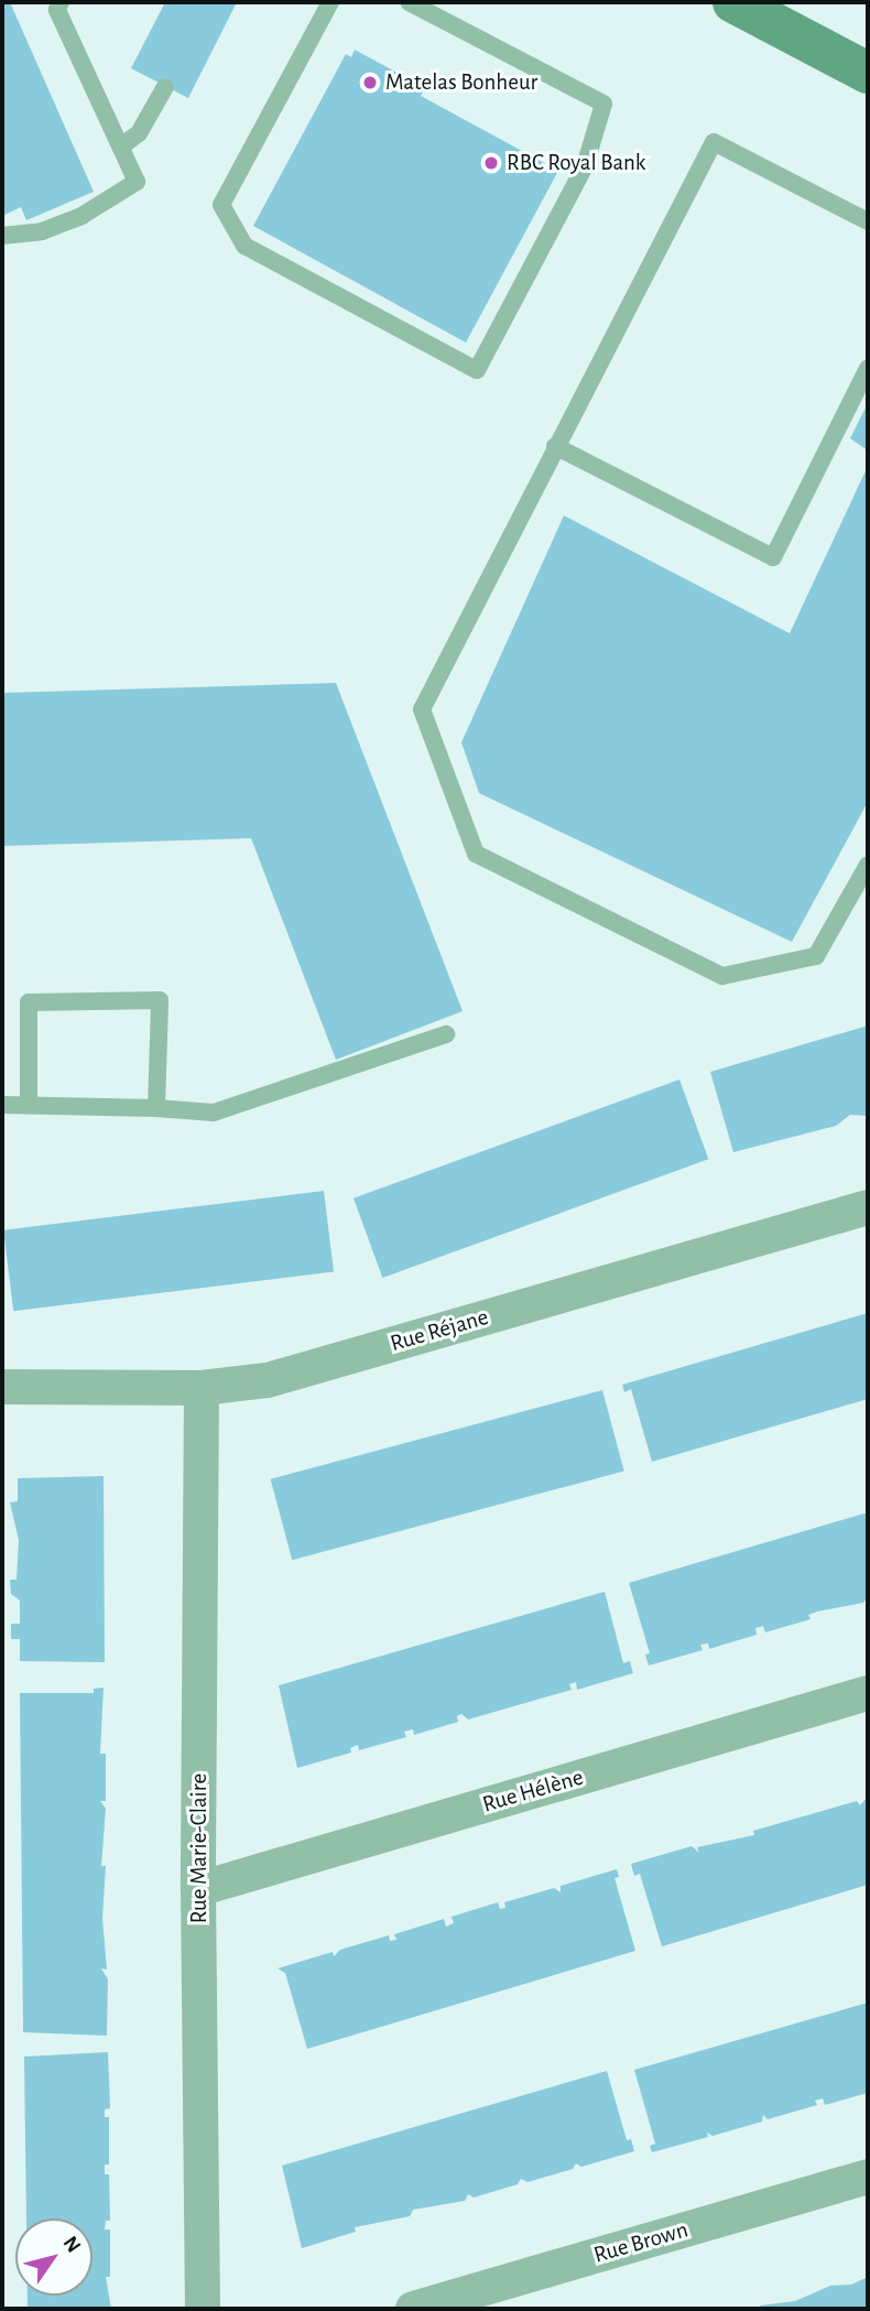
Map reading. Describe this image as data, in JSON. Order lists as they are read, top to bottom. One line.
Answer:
{"streets":{"street":["Rue Réjane","Rue Hélène","Rue Marie-Claire","Rue Brown"]},"crossings":[["Rue Réjane","Rue Marie-Claire"],["Rue Hélène","Rue Marie-Claire"]],"places":["Matelas Bonheur","RBC Royal Bank"],"north":"top right"}
